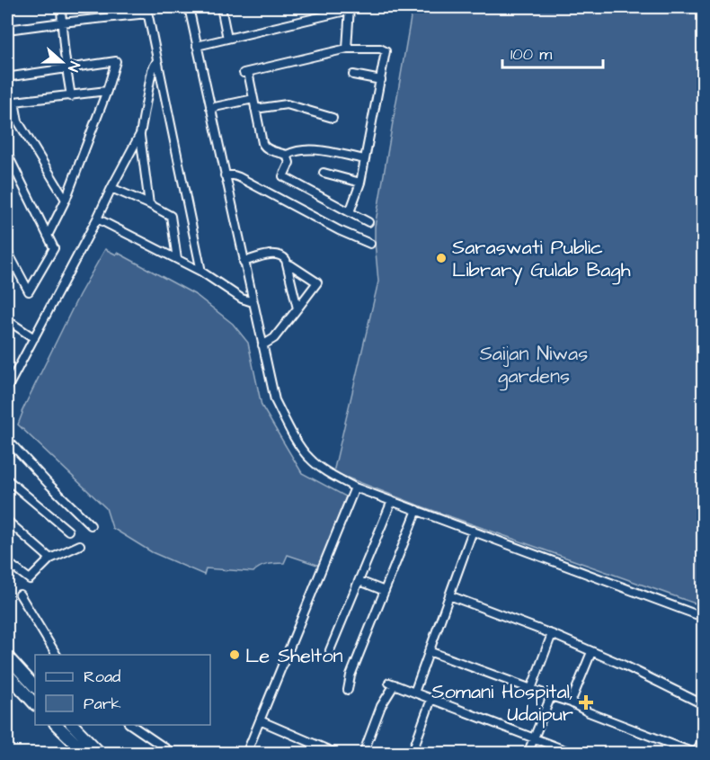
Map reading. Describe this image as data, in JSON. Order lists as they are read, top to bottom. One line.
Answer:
{"parks":["Saijan Niwas gardens"],"places":{"other":["Saraswati Public Library Gulab Bagh","Le Shelton"],"health":["Somani Hospital, Udaipur"]},"legend":["Road","Park"],"scale_bar":"100 m","north":"right"}
